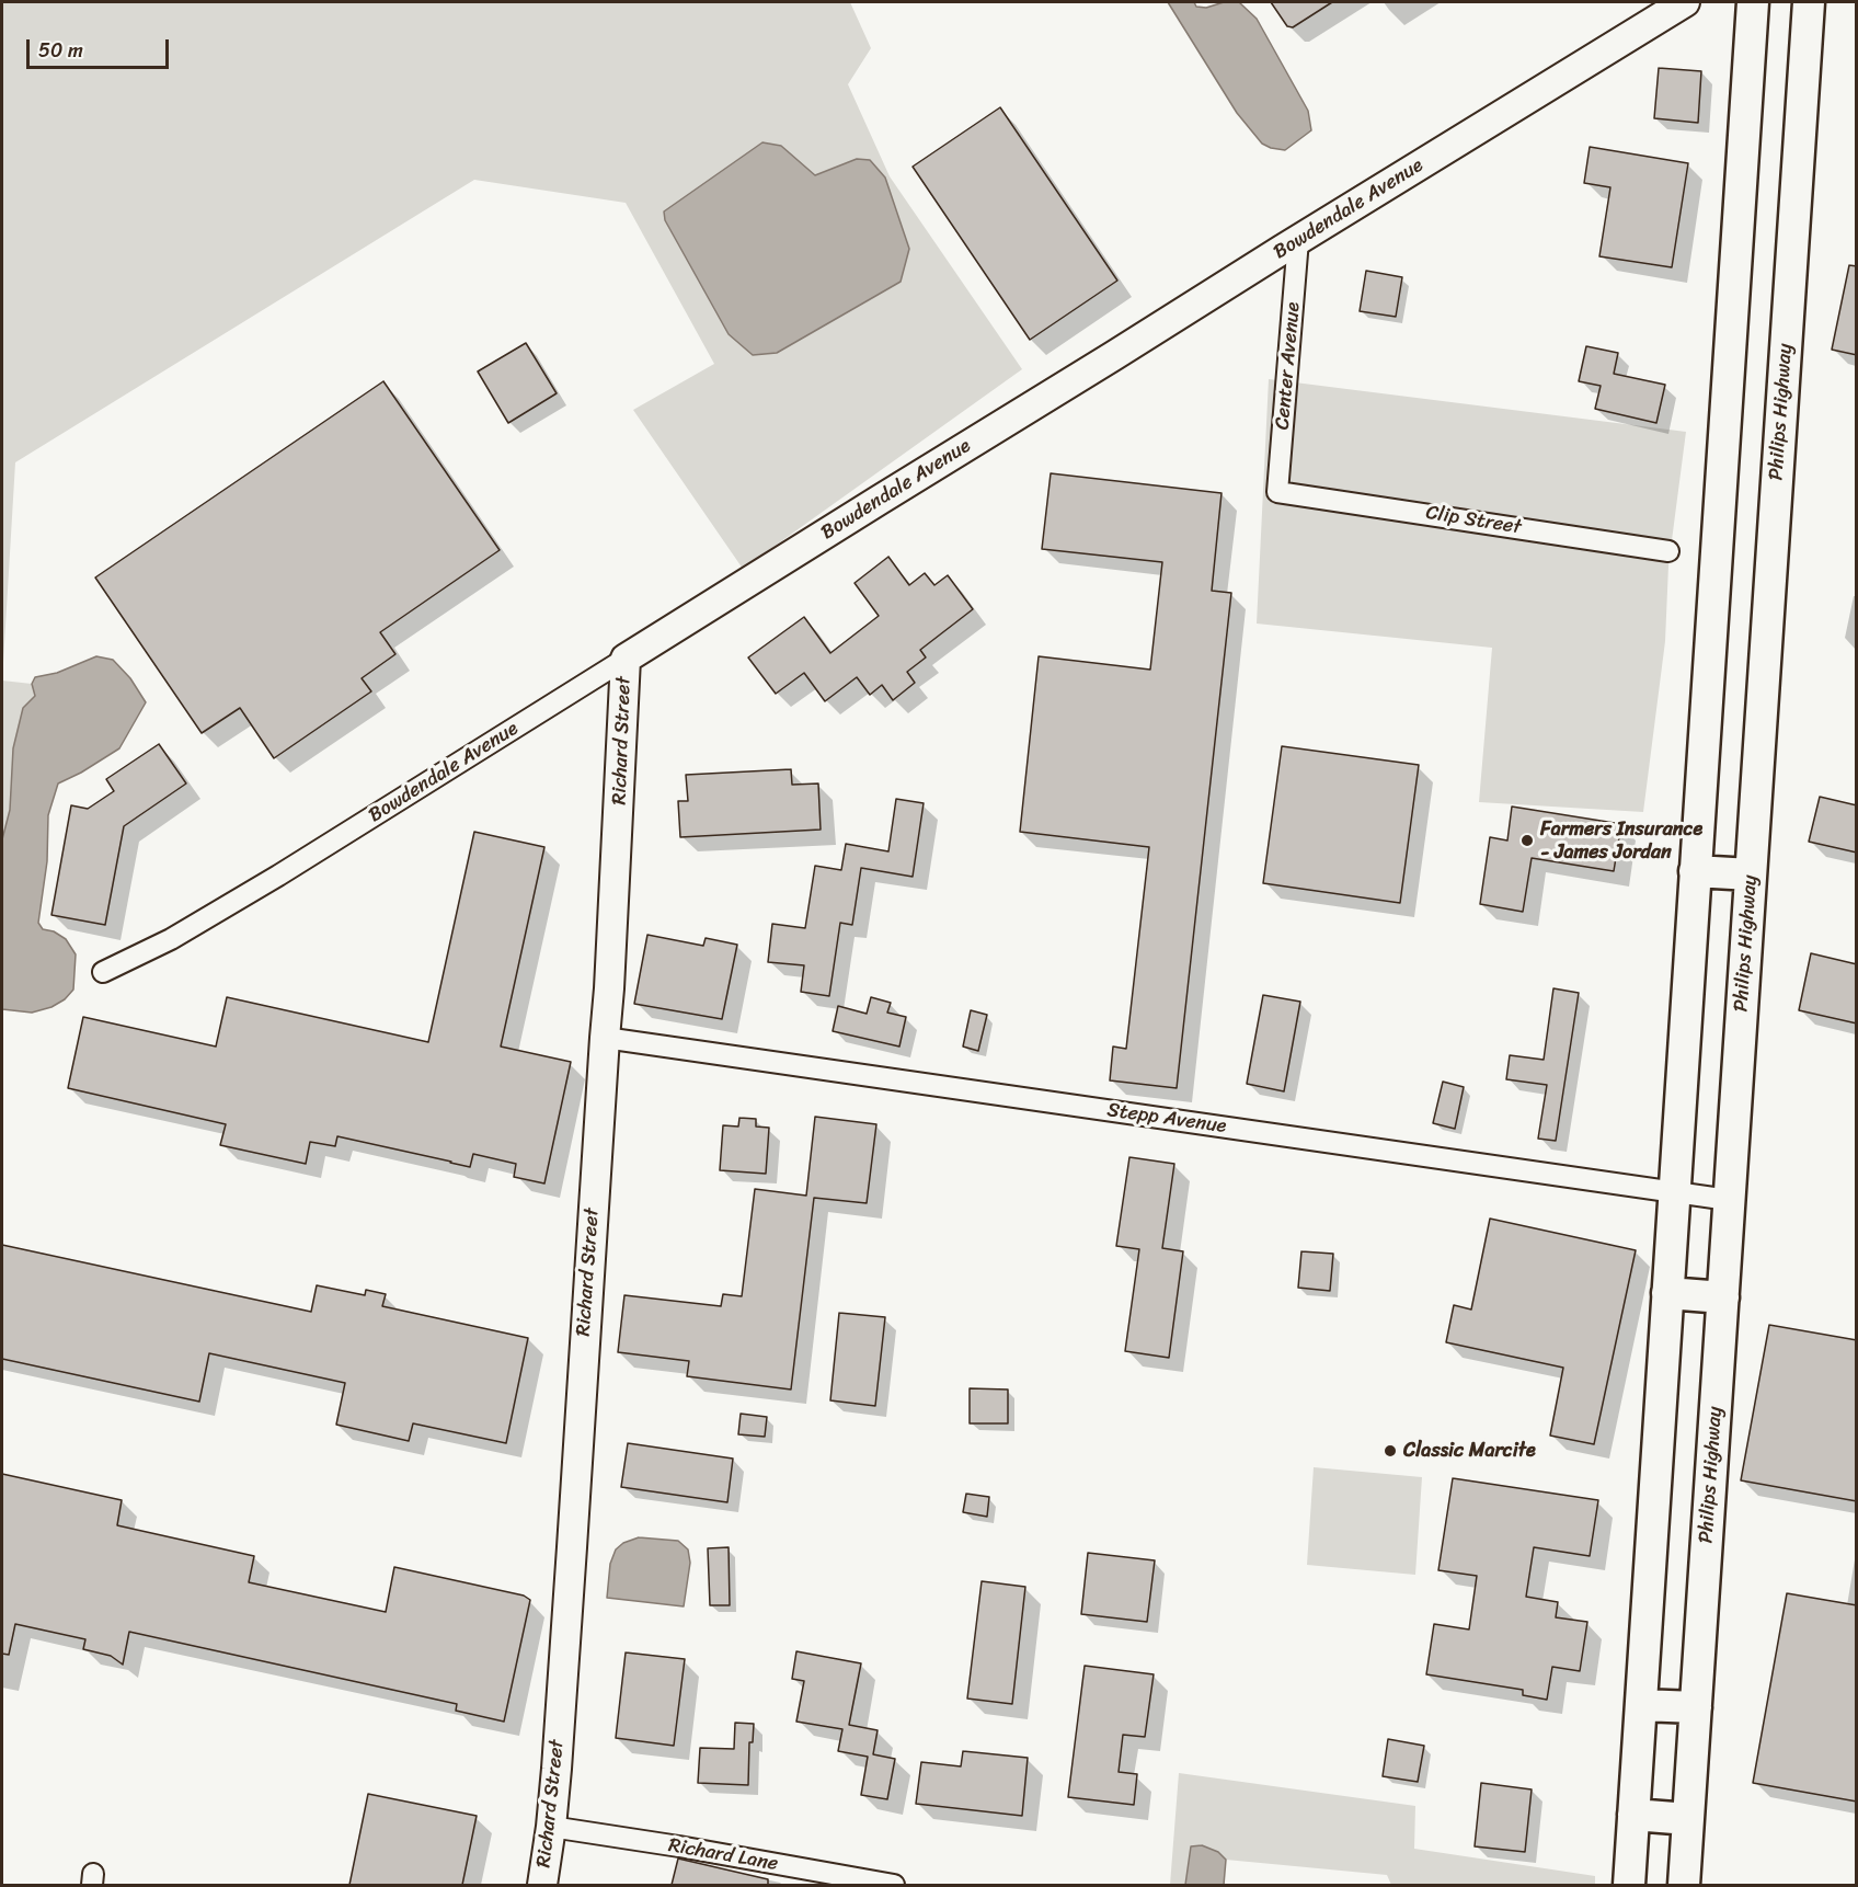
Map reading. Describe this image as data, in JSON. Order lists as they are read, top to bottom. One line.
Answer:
{"streets":{"main road":["Philips Highway"],"street":["Bowdendale Avenue","Center Avenue","Clip Street","Richard Street","Stepp Avenue","Richard Lane"]},"crossings":[["Bowdendale Avenue","Center Avenue"],["Bowdendale Avenue","Richard Street"],["Center Avenue","Clip Street"],["Philips Highway","Stepp Avenue"],["Richard Street","Stepp Avenue"],["Richard Street","Richard Lane"]],"places":["Farmers Insurance - James Jordan","Classic Marcite"],"scale_bar":"50 m"}
